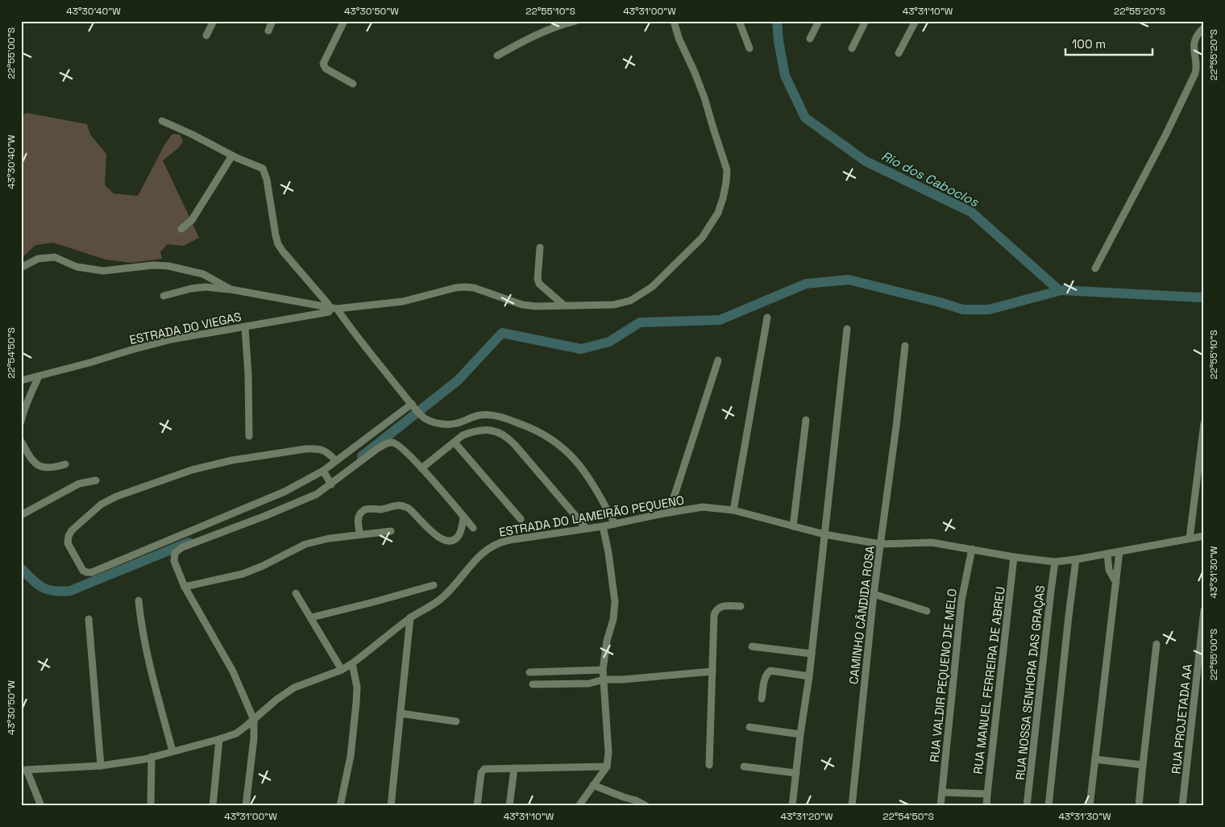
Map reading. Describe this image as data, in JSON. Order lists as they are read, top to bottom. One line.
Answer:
{"streets":{"street":["ESTRADA DO VIEGAS","ESTRADA DO LAMEIRÃO PEQUENO","CAMINHO CÂNDIDA ROSA","RUA VALDIR PEQUENO DE MELO","RUA MANUEL FERREIRA DE ABREU","RUA NOSSA SENHORA DAS GRAÇAS","RUA PROJETADA AA"]},"crossings":[["ESTRADA DO LAMEIRÃO PEQUENO","CAMINHO CÂNDIDA ROSA"],["ESTRADA DO LAMEIRÃO PEQUENO","RUA VALDIR PEQUENO DE MELO"],["ESTRADA DO LAMEIRÃO PEQUENO","RUA MANUEL FERREIRA DE ABREU"],["ESTRADA DO LAMEIRÃO PEQUENO","RUA NOSSA SENHORA DAS GRAÇAS"]],"water":["Rio dos Caboclos"],"scale_bar":"100 m","coordinates":["43°30'40\"W","43°30'50\"W","22°55'10\"S","43°31'00\"W","43°31'10\"W","22°55'20\"S","22°55'00\"S","22°54'50\"S","43°31'30\"W","43°31'20\"W"]}
